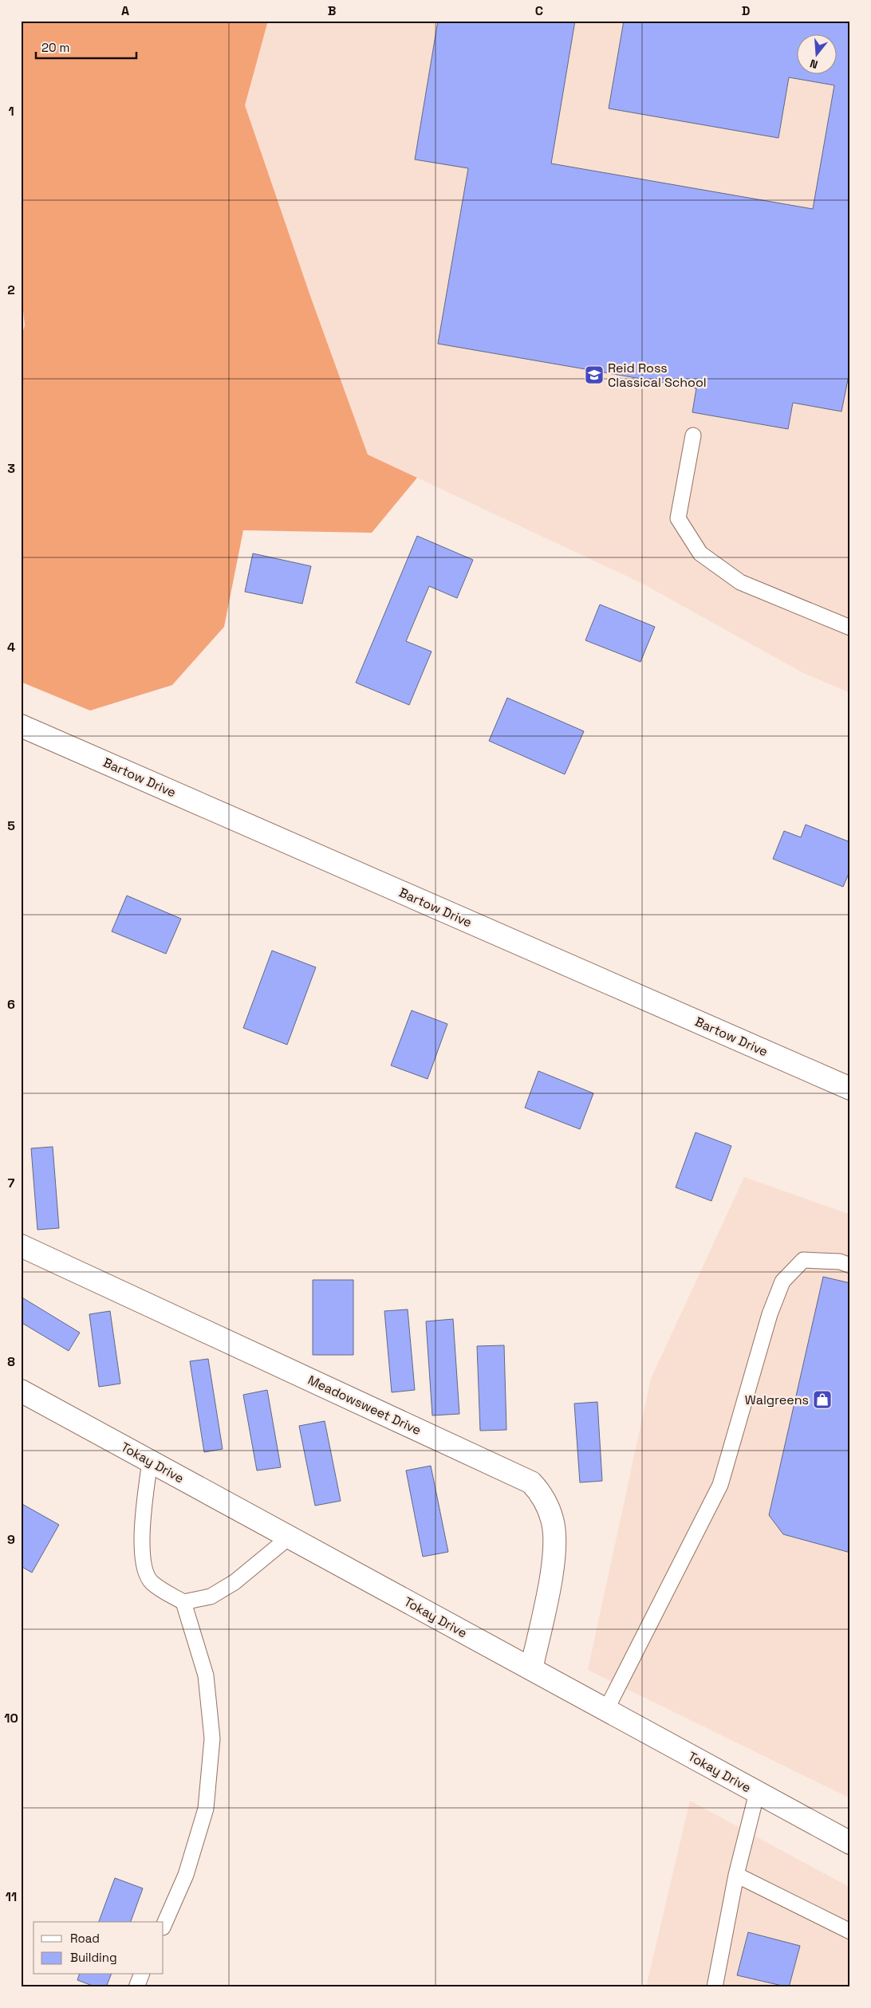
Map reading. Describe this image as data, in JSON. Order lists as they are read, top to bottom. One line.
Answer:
{"streets":{"street":["Bartow Drive","Meadowsweet Drive","Tokay Drive"]},"crossings":[["Meadowsweet Drive","Tokay Drive"]],"places":{"school or university":["Reid Ross Classical School"],"shop":["Walgreens"]},"legend":["Road","Building"],"scale_bar":"20 m","north":"bottom","grid":{"columns":["A","B","C","D"],"rows":["1","2","3","4","5","6","7","8","9","10","11"]}}
